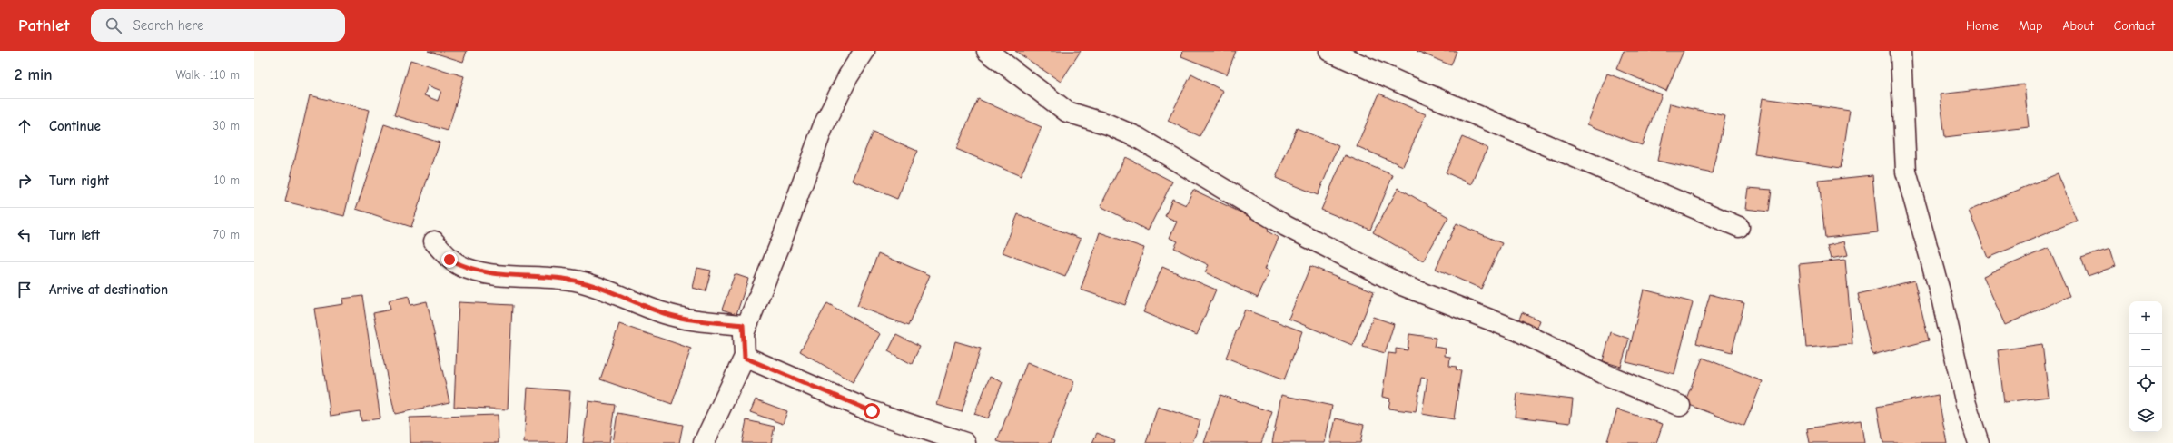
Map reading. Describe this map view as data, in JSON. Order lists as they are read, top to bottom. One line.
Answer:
{"page":{"header":"Pathlet","search":"Search here","nav":["Home","Map","About","Contact"],"heading":["2 min","Walk · 110 m"],"list":[["Continue","30 m"],["Turn right","10 m"],["Turn left","70 m"],"Arrive at destination"],"map_buttons":["+","−"]}}
